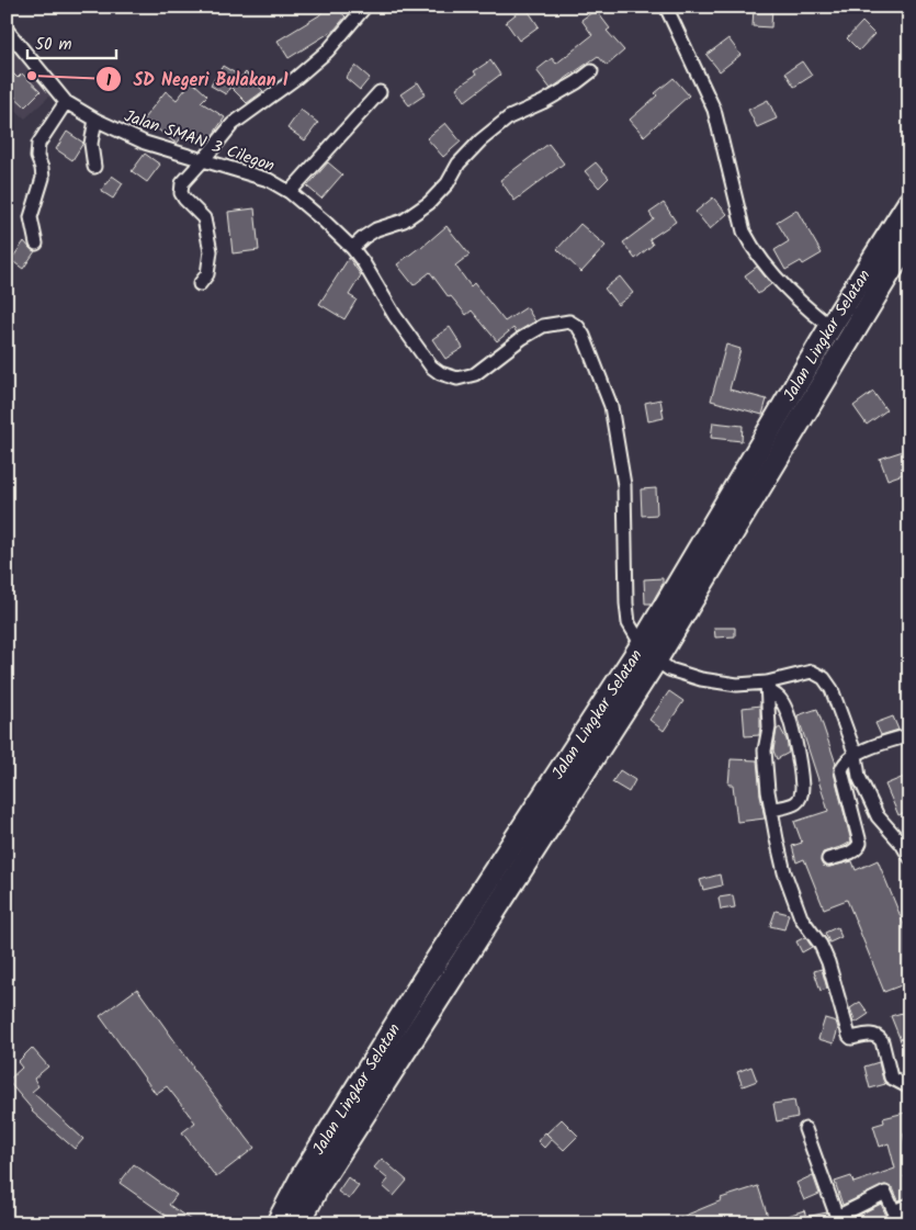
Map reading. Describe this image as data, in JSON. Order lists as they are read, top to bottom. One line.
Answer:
{"streets":{"highway":["Jalan Lingkar Selatan"],"street":["Jalan SMAN 3 Cilegon"]},"crossings":[["Jalan SMAN 3 Cilegon","Jalan Lingkar Selatan"]],"places":["SD Negeri Bulakan 1"],"scale_bar":"50 m"}
